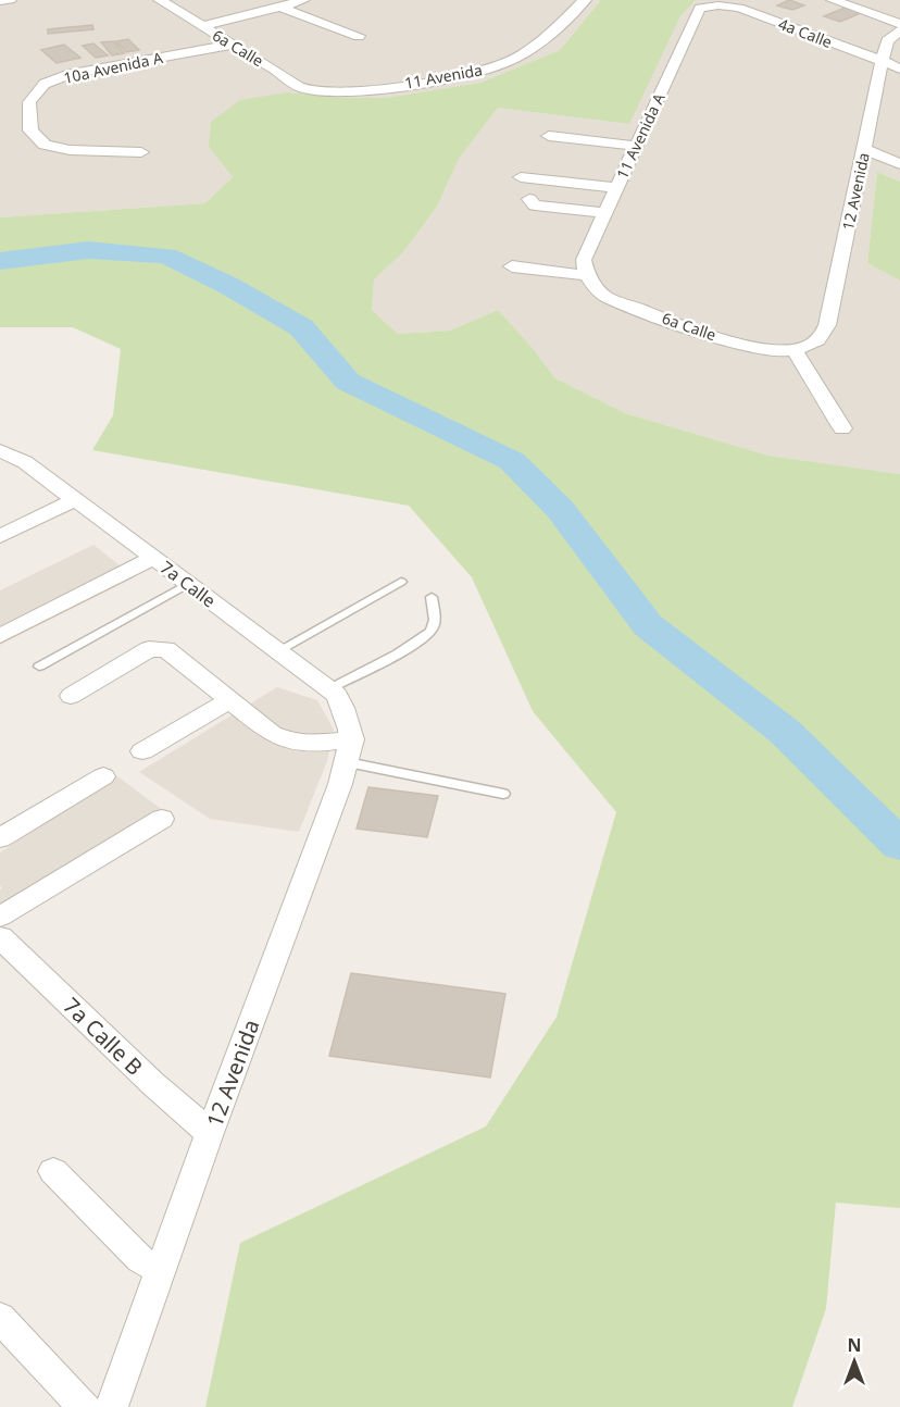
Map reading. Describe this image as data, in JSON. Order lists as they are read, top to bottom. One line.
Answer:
{"streets":{"street":["4a Calle","6a Calle","10a Avenida A","11 Avenida","11 Avenida A","12 Avenida","7a Calle","7a Calle B"]},"crossings":[["4a Calle","11 Avenida A"],["4a Calle","12 Avenida"],["6a Calle","10a Avenida A"],["6a Calle","11 Avenida"],["6a Calle","11 Avenida A"],["6a Calle","12 Avenida"],["12 Avenida","7a Calle"],["12 Avenida","7a Calle B"]],"north":"top"}
